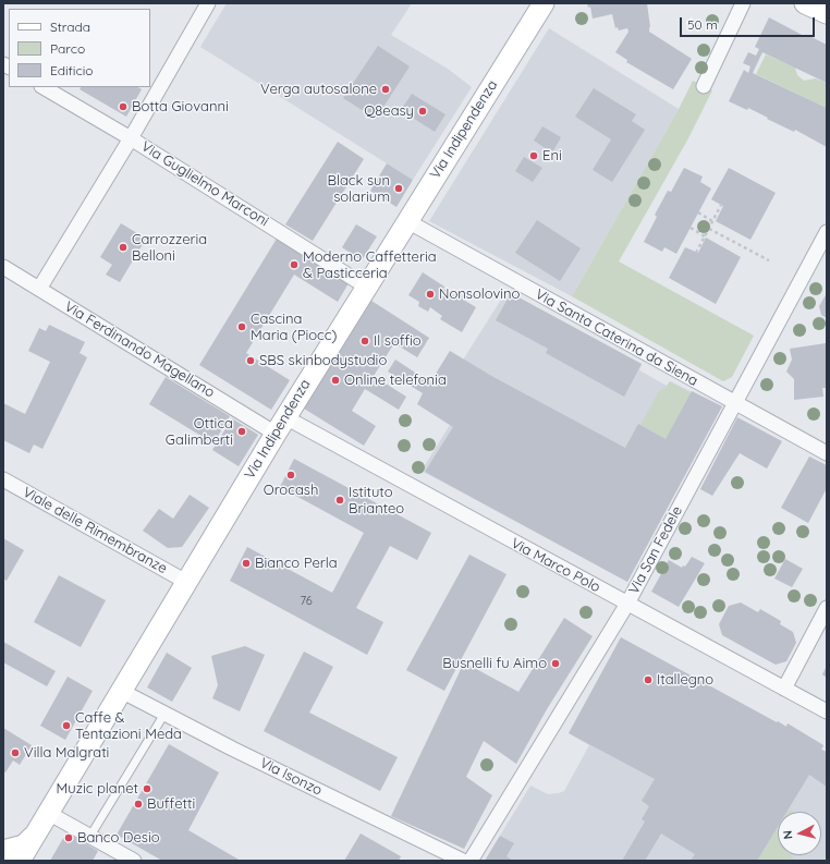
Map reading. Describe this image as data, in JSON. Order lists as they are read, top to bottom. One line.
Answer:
{"streets":{"street":["Via Indipendenza","Via Guglielmo Marconi","Via Santa Caterina da Siena","Via Ferdinando Magellano","Viale delle Rimembranze","Via San Fedele","Via Marco Polo","Via Isonzo"]},"crossings":[["Via Indipendenza","Via Guglielmo Marconi"],["Via Indipendenza","Via Santa Caterina da Siena"],["Via Indipendenza","Via Ferdinando Magellano"],["Via Indipendenza","Viale delle Rimembranze"],["Via Indipendenza","Via Marco Polo"],["Via Indipendenza","Via Isonzo"],["Via Santa Caterina da Siena","Via San Fedele"],["Via Ferdinando Magellano","Via Marco Polo"],["Via San Fedele","Via Marco Polo"]],"places":["Verga autosalone","Botta Giovanni","Q8easy","Eni","Black sun solarium","Carrozzeria Belloni","Moderno Caffetteria & Pasticceria","Nonsolovino","Cascina Maria (Piocc)","Il soffio","SBS skinbodystudio","Online telefonia","Ottica Galimberti","Orocash","Istituto Brianteo","Bianco Perla","Busnelli fu Aimo","Itallegno","Caffe & Tentazioni Meda","Villa Malgrati","Muzic planet","Buffetti","Banco Desio"],"house_numbers":["76"],"legend":["Strada","Parco","Edificio"],"scale_bar":"50 m","north":"left"}
